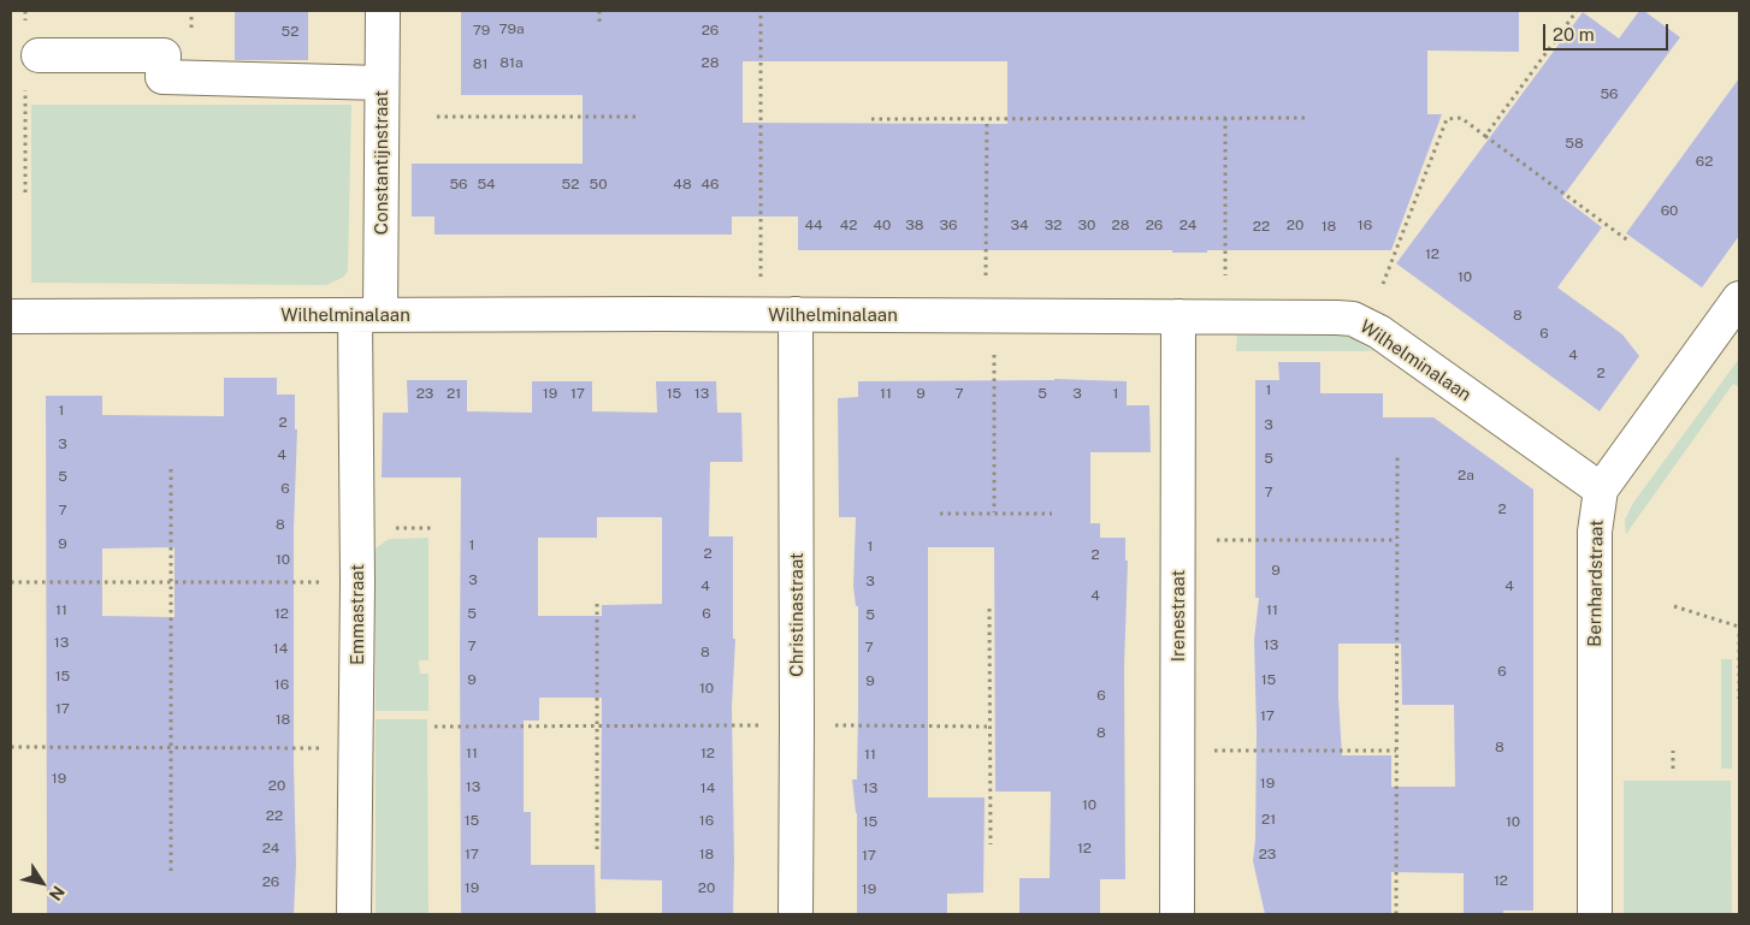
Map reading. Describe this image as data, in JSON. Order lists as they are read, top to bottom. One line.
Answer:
{"streets":{"street":["Constantijnstraat","Wilhelminalaan","Bernhardstraat","Emmastraat","Christinastraat","Irenestraat"]},"crossings":[["Constantijnstraat","Wilhelminalaan"],["Constantijnstraat","Emmastraat"],["Wilhelminalaan","Bernhardstraat"],["Wilhelminalaan","Emmastraat"],["Wilhelminalaan","Christinastraat"],["Wilhelminalaan","Irenestraat"]],"house_numbers":["79a","79","26","52","81a","28","81","56","58","62","56","54","52","50","48","46","60","44","42","40","38","36","34","32","30","28","26","24","20","16","22","18","12","10","8","6","4","2","1","23","21","19","17","15","13","11","9","7","5","3","1","1","2","3","3","4","5","2a","5","6","7","2","7","8","9","1","1","2","2","10","9","3","3","4","4","4","11","11","12","5","6","5","13","13","7","7","14","8","6","15","9","15","9","16","10","6","17","17","18","8","8","11","12","11","19","19","20","13","14","13","10","22","21","15","16","15","10","24","12","17","18","23","17","12","26","19","20","19"],"scale_bar":"20 m","north":"bottom right"}
